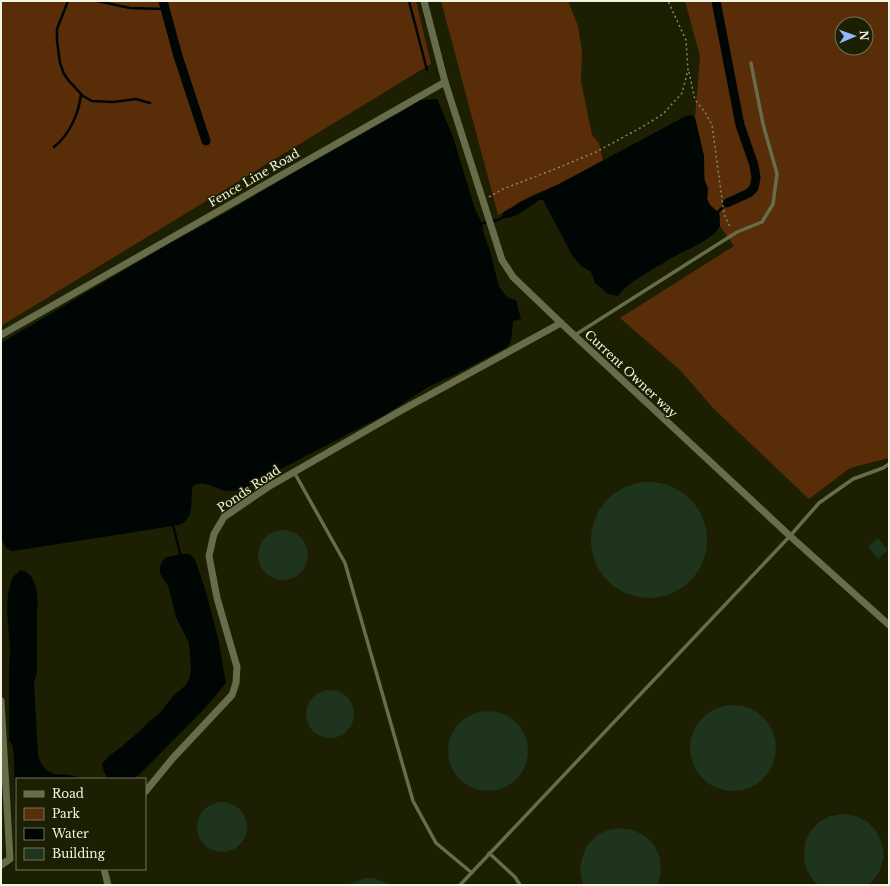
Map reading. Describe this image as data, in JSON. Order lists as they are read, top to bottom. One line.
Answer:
{"streets":{"street":["Fence Line Road","Current Owner way","Ponds Road"]},"crossings":[["Fence Line Road","Current Owner way"],["Current Owner way","Ponds Road"]],"legend":["Road","Park","Water","Building"],"north":"right"}
